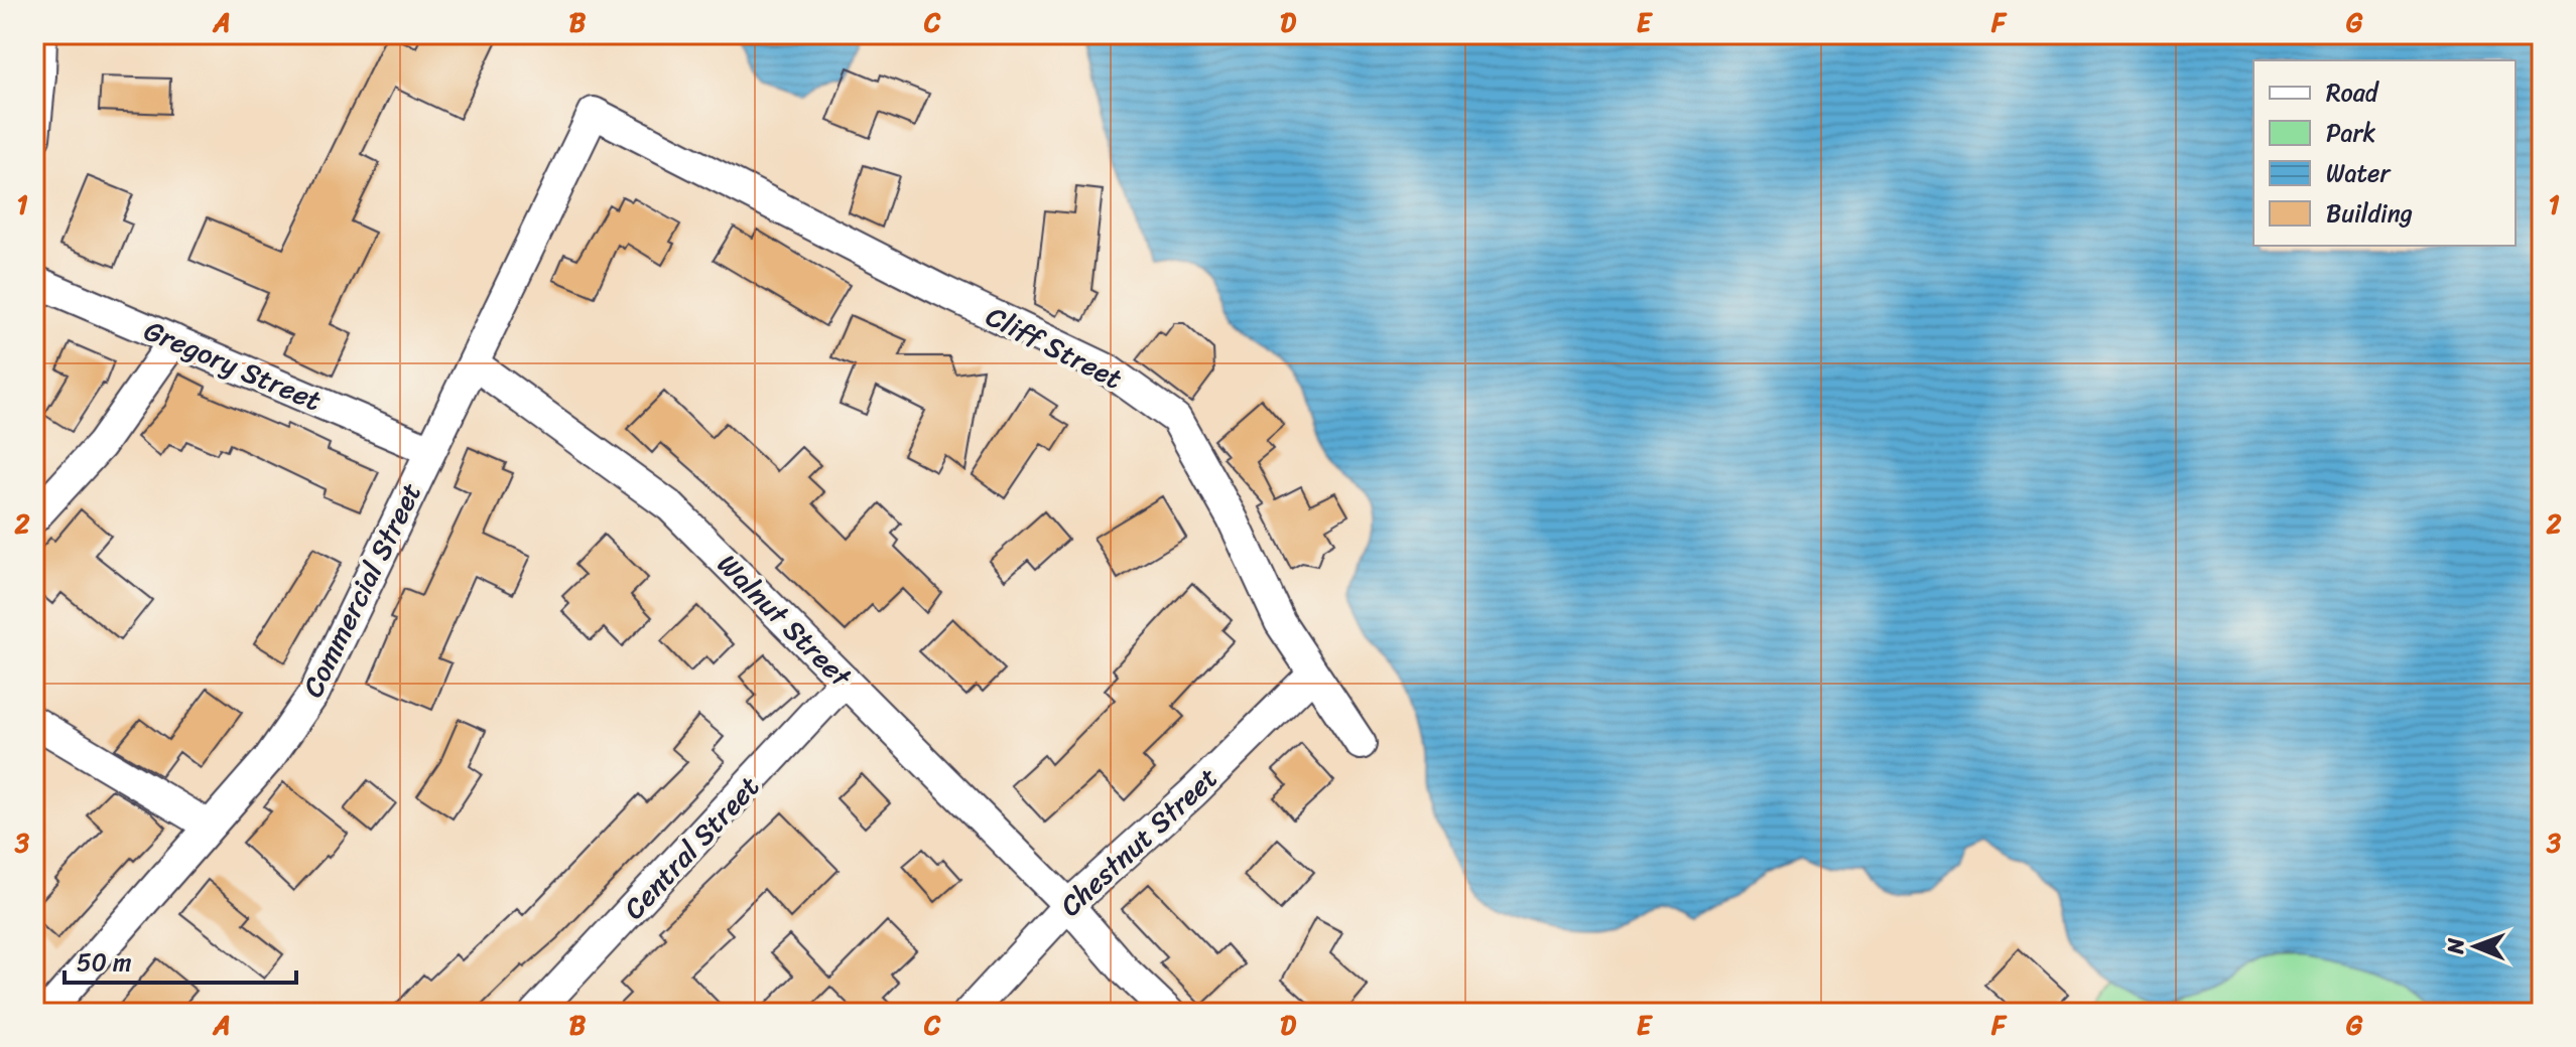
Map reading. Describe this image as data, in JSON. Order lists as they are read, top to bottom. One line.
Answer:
{"streets":{"street":["Cliff Street","Gregory Street","Commercial Street","Walnut Street","Chestnut Street","Central Street"]},"crossings":[["Cliff Street","Commercial Street"],["Cliff Street","Chestnut Street"],["Gregory Street","Commercial Street"],["Commercial Street","Walnut Street"],["Walnut Street","Chestnut Street"],["Walnut Street","Central Street"]],"legend":["Road","Park","Water","Building"],"scale_bar":"50 m","north":"left","grid":{"columns":["A","B","C","D","E","F","G"],"rows":["1","2","3"]}}
